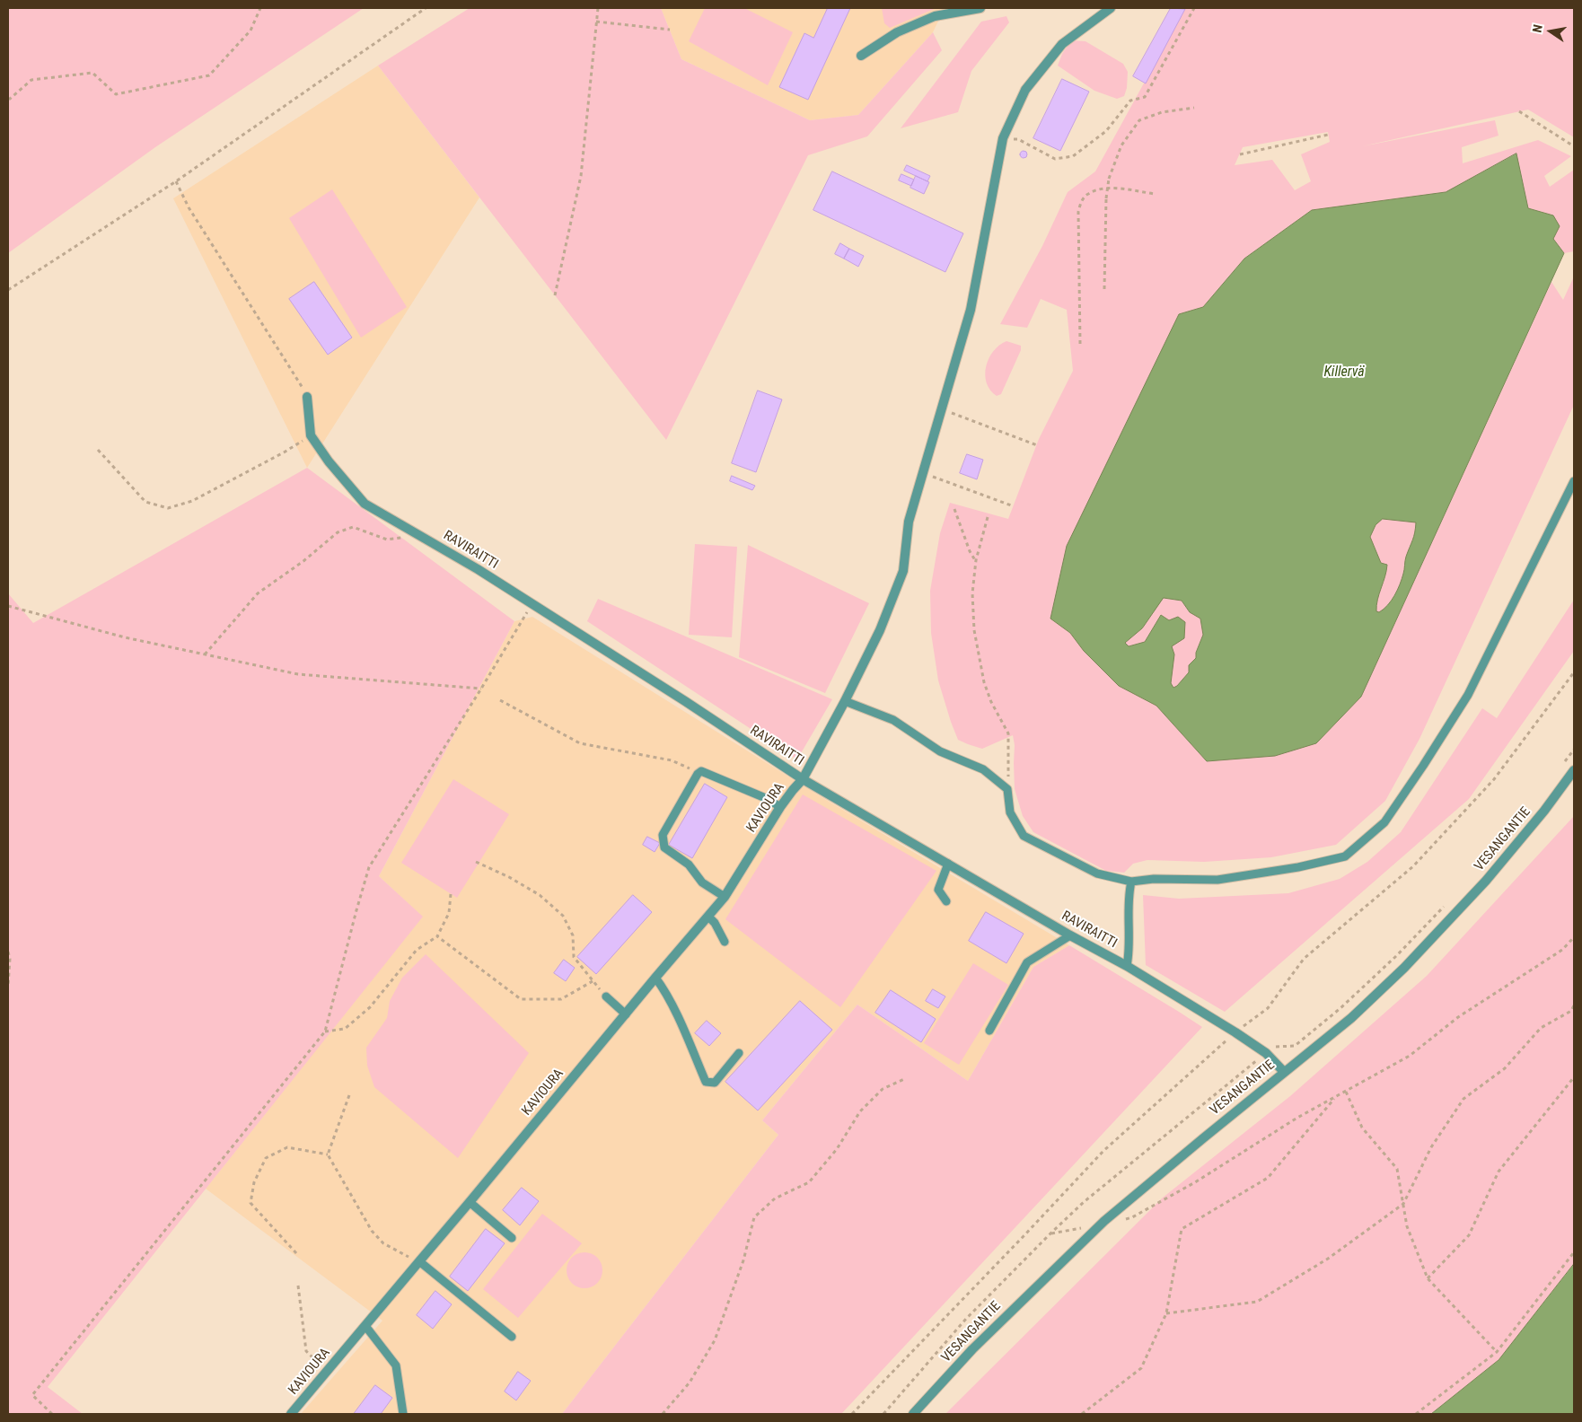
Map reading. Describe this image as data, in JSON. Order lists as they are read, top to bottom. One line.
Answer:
{"streets":{"street":["RAVIRAITTI","KAVIOURA","VESANGANTIE"]},"crossings":[["RAVIRAITTI","KAVIOURA"],["RAVIRAITTI","VESANGANTIE"]],"water":["Killervä"],"north":"left"}
